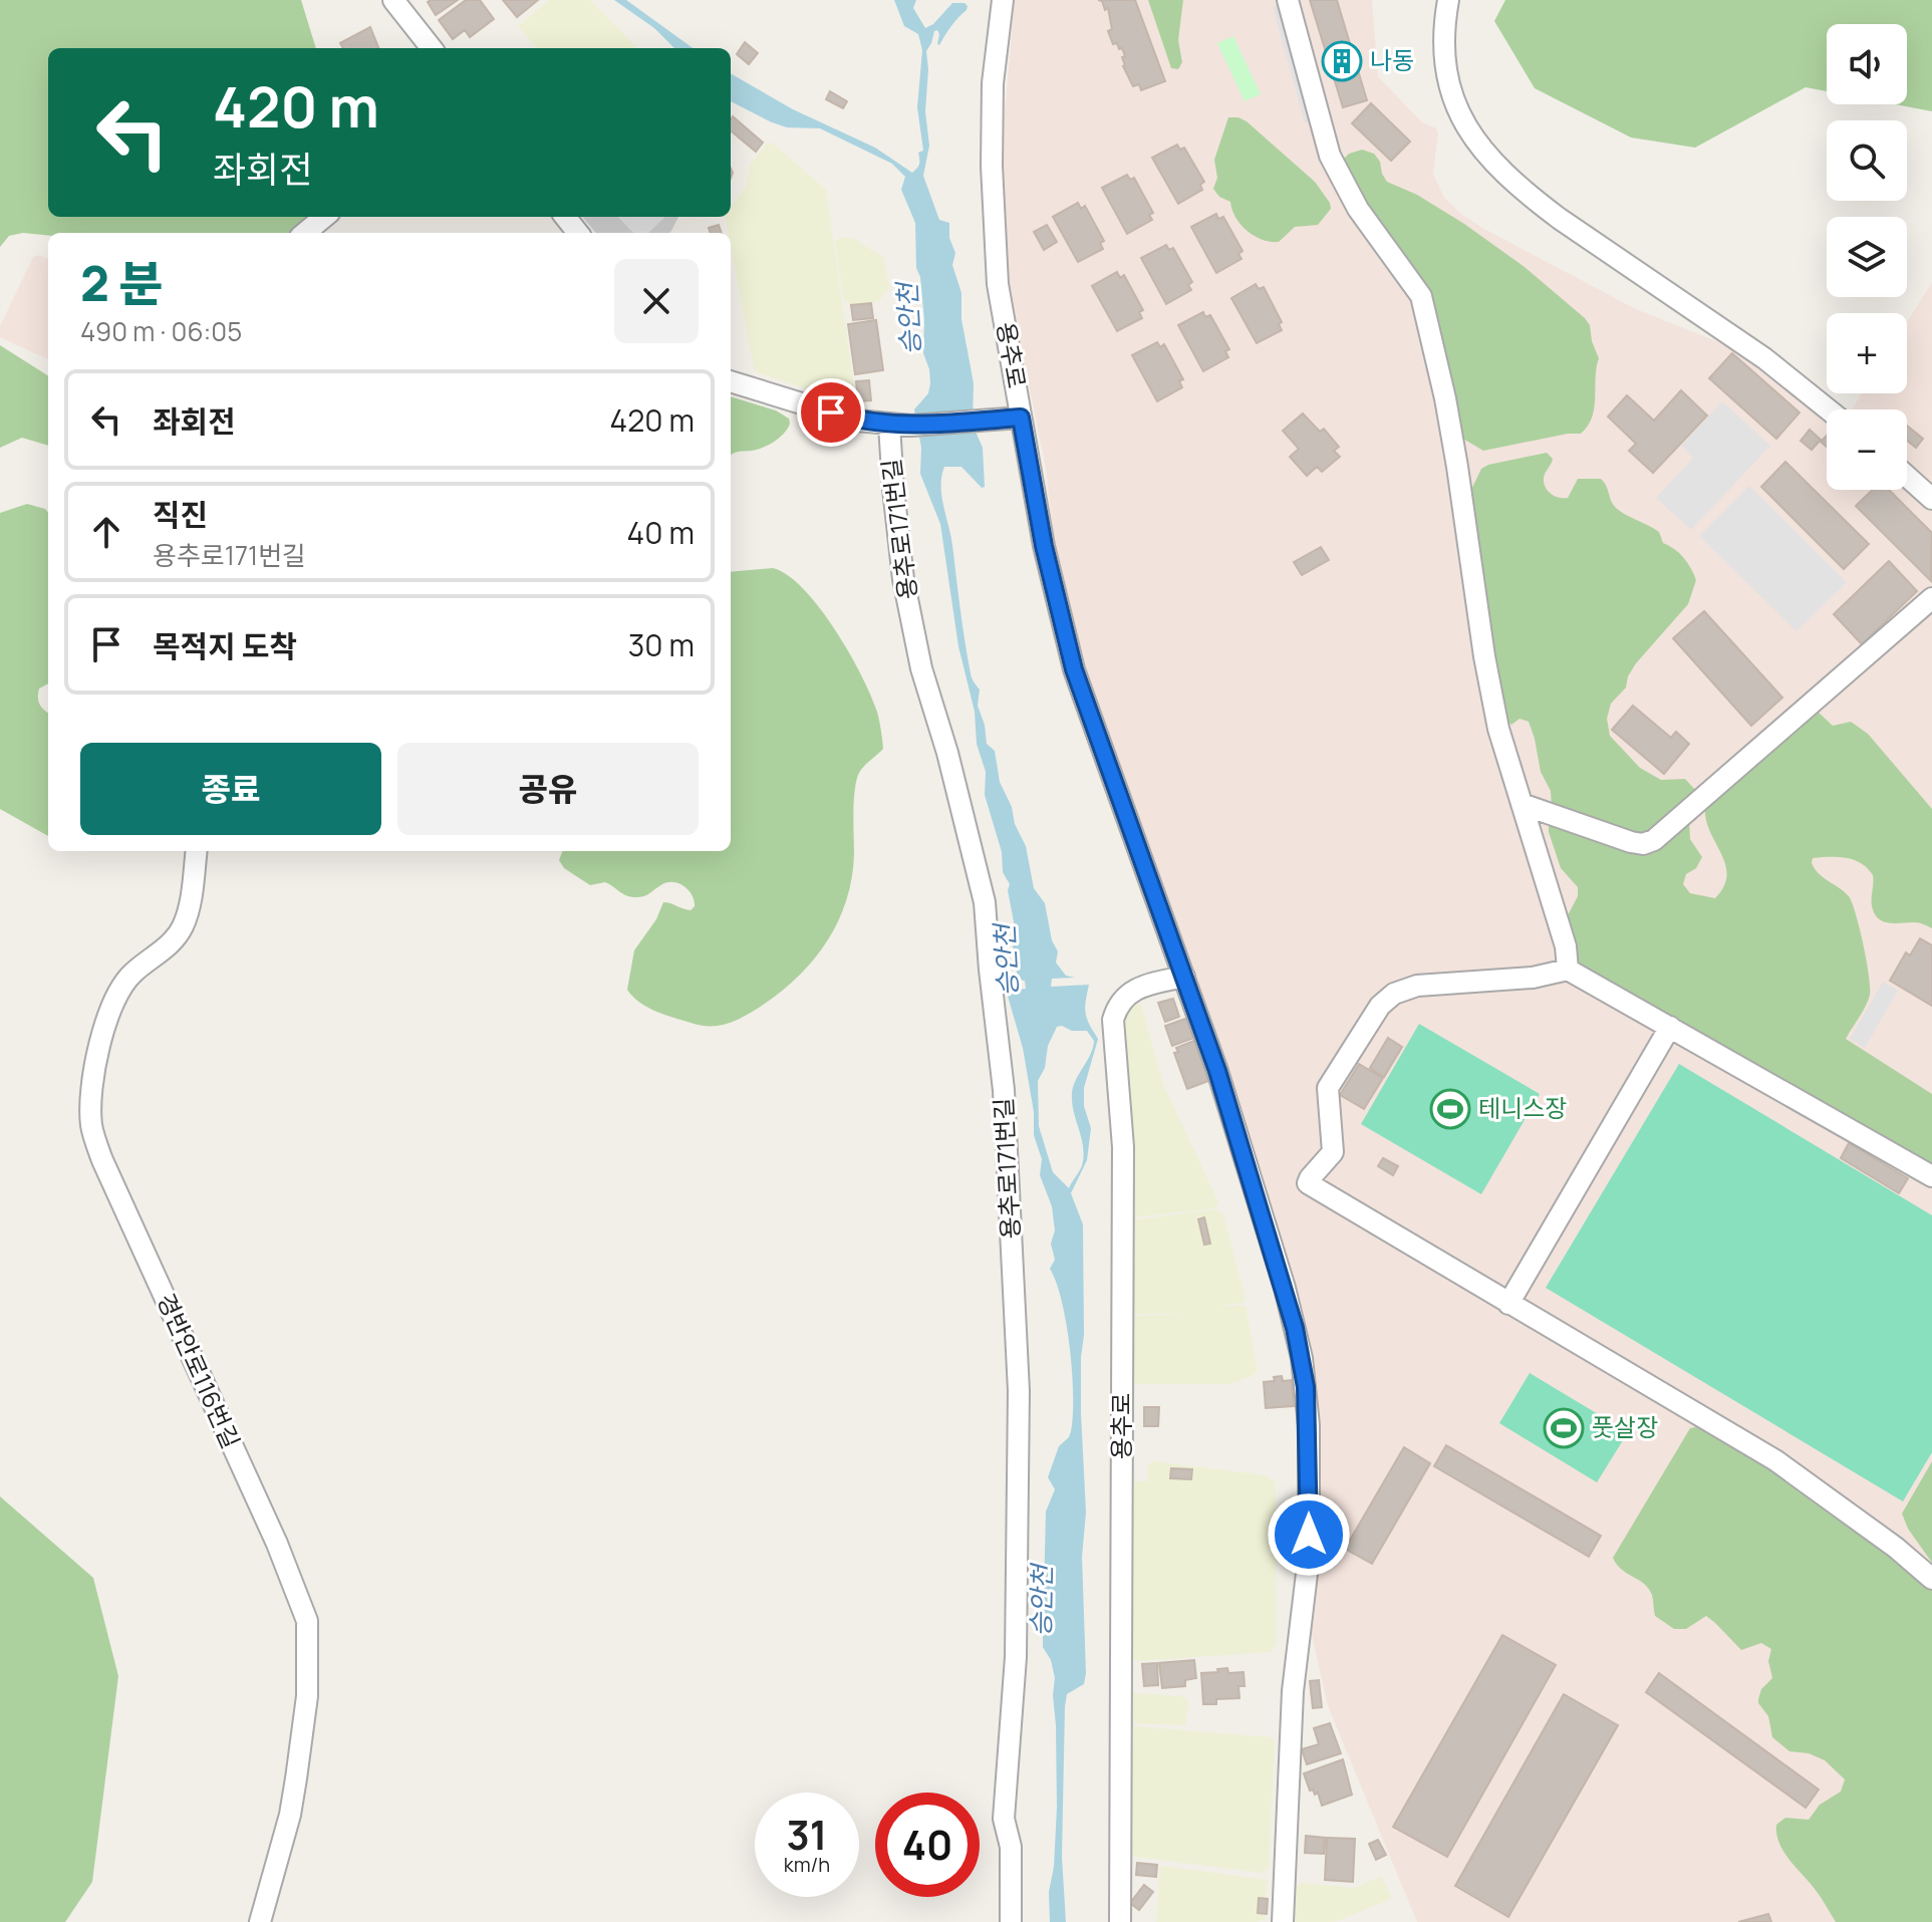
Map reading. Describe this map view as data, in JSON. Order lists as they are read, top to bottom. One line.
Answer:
{"streets":{"street":["용추로","용추로171번길","경반안로116번길"]},"crossings":[["용추로","용추로171번길"]],"water":["승안천"],"places":{"building":["나동"],"sports":["테니스장","풋살장"]},"page":{"map_buttons":["+","−"],"turn":["420 m","좌회전"],"heading":["2 분","490 m · 06:05"],"list":[{"name":"좌회전","value":"420 m"},{"name":"직진","note":"용추로171번길","value":"40 m"},{"name":"목적지 도착","value":"30 m"}],"buttons":["종료","공유"],"speed":"31 km/h","limit":"40"}}
